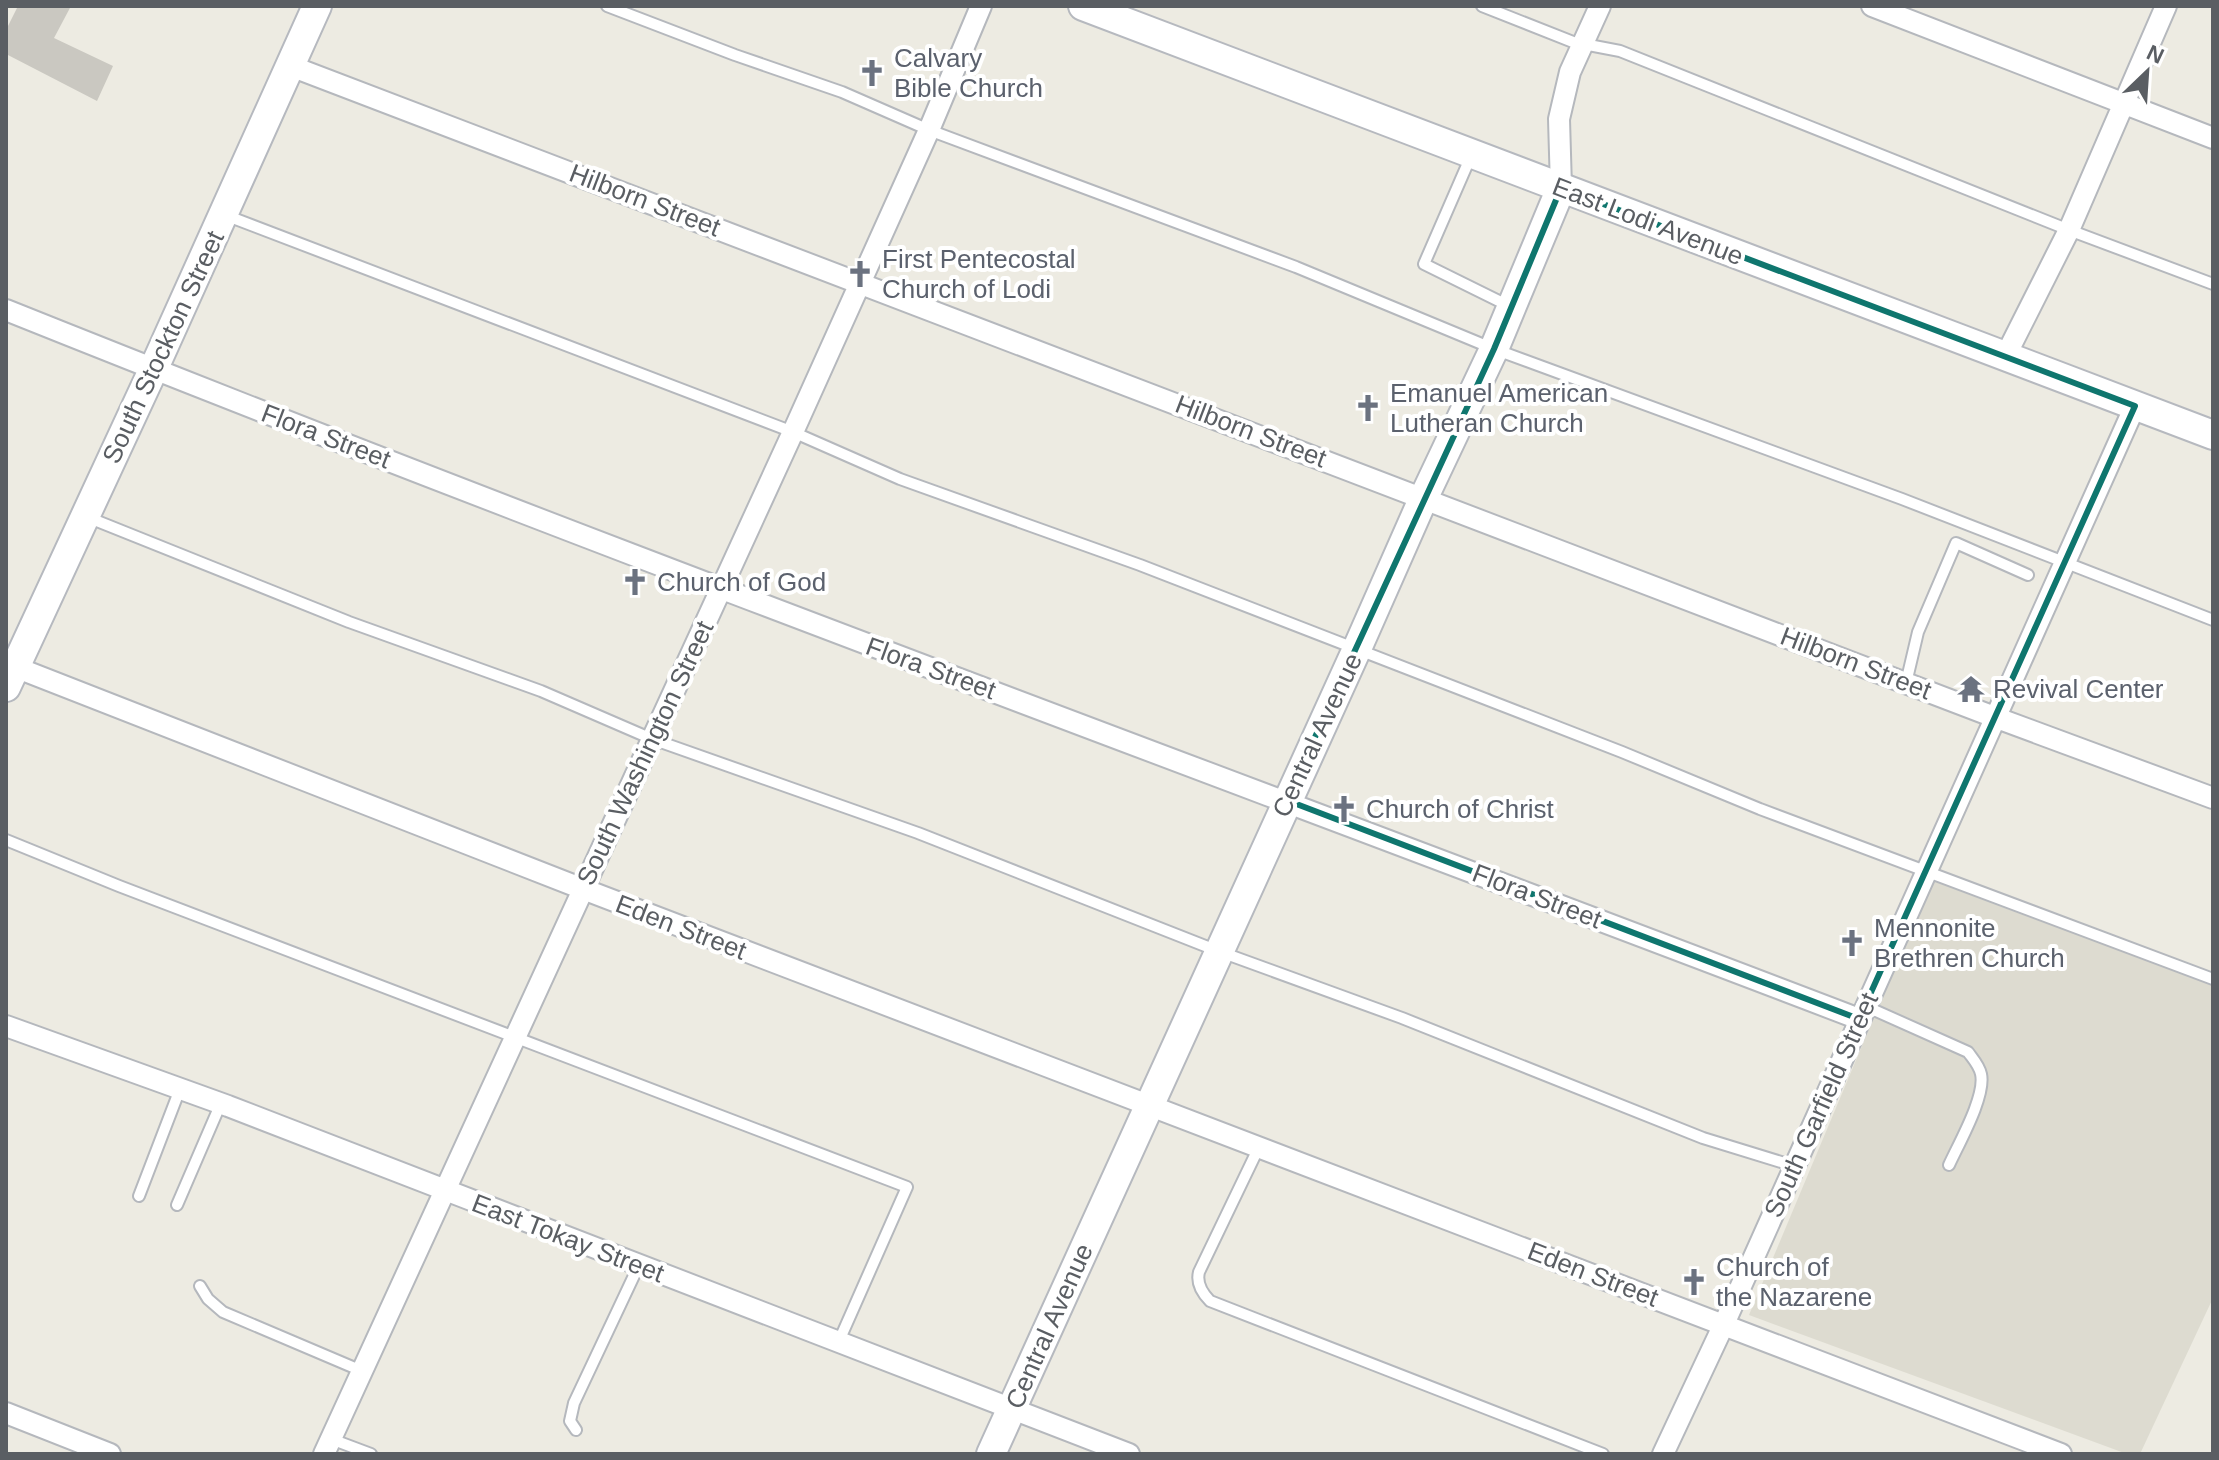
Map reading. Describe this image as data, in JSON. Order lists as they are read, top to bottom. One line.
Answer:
{"streets":{"street":["Hilborn Street","East Lodi Avenue","South Stockton Street","Flora Street","Central Avenue","South Washington Street","Eden Street","South Garfield Street","East Tokay Street"]},"crossings":[["Hilborn Street","South Stockton Street"],["Hilborn Street","Central Avenue"],["Hilborn Street","South Washington Street"],["Hilborn Street","South Garfield Street"],["East Lodi Avenue","Central Avenue"],["East Lodi Avenue","South Garfield Street"],["South Stockton Street","Flora Street"],["South Stockton Street","Eden Street"],["Flora Street","Central Avenue"],["Flora Street","South Washington Street"],["Flora Street","South Garfield Street"],["Central Avenue","Eden Street"],["Central Avenue","East Tokay Street"],["South Washington Street","Eden Street"],["South Washington Street","East Tokay Street"],["Eden Street","South Garfield Street"]],"places":{"church":["Calvary Bible Church","First Pentecostal Church of Lodi","Emanuel American Lutheran Church","Church of God","Church of Christ","Mennonite Brethren Church","Church of the Nazarene"],"temple":["Revival Center"]},"north":"top right"}
